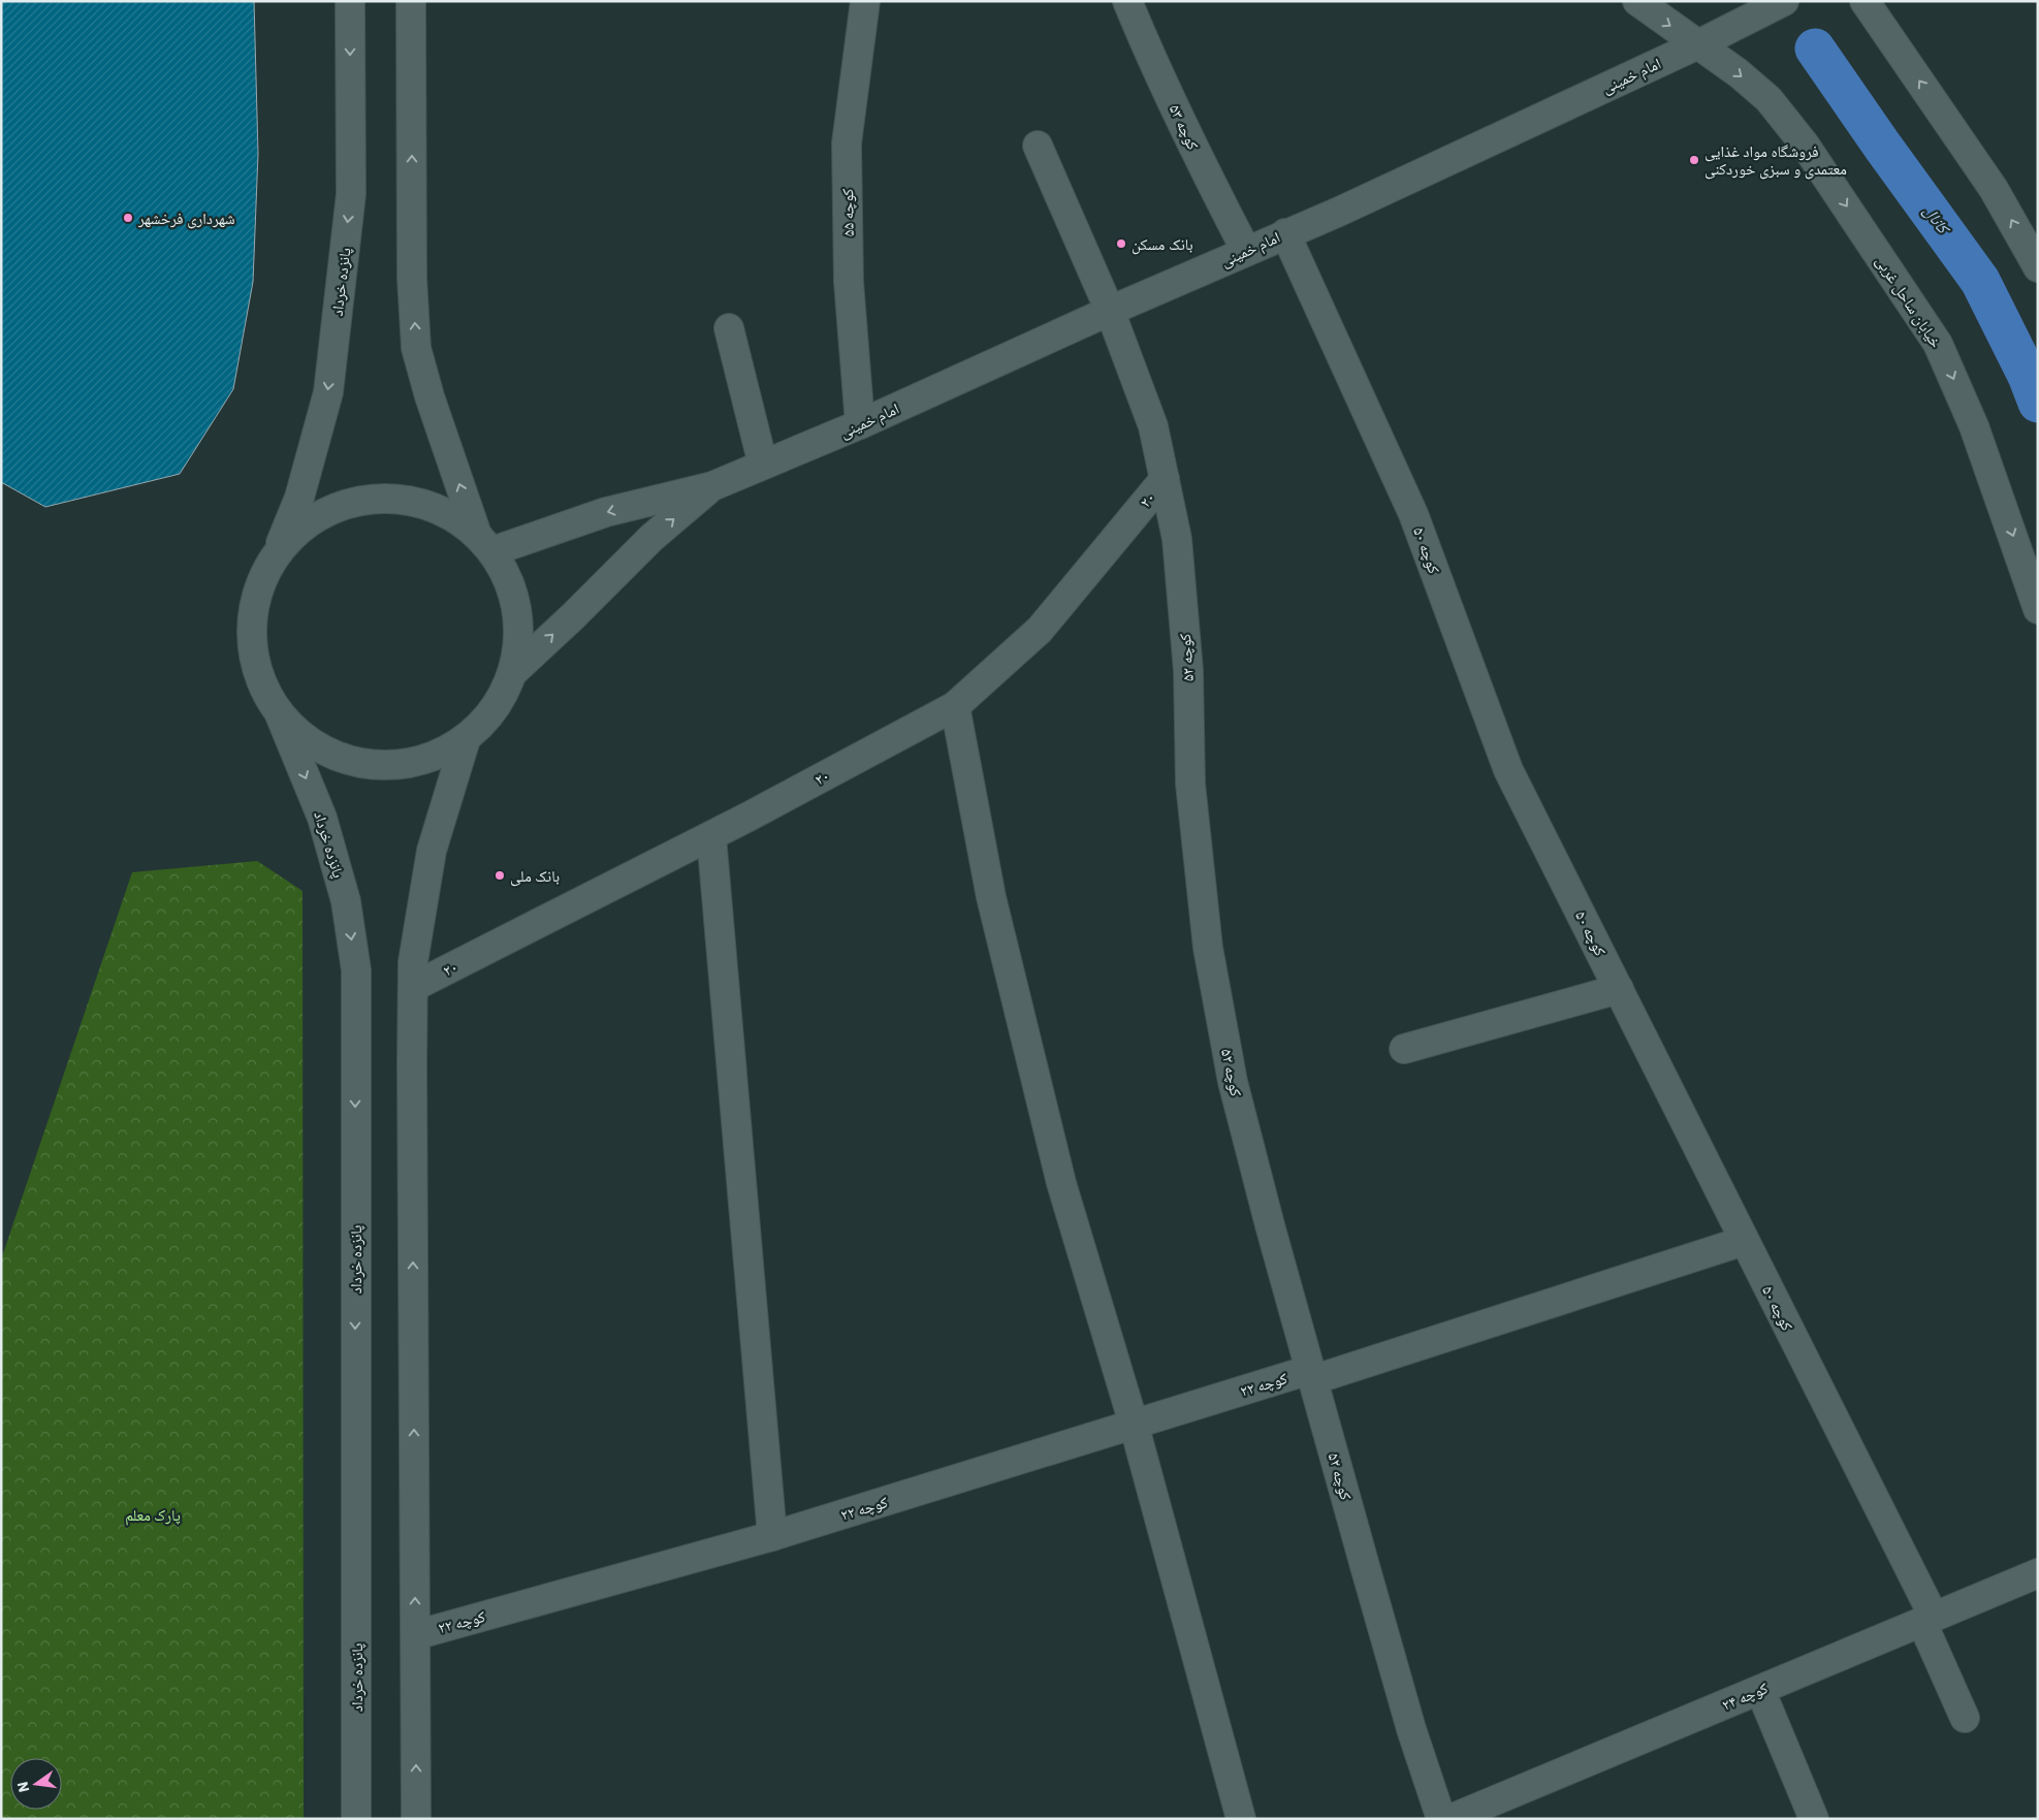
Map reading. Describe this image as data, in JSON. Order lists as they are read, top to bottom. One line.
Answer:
{"streets":{"street":["امام خمینی","کوچه ۵۳","کوچه ۵۵","پانزده خرداد","خیابان ساحل غربی","۲۰","کوچه ۵۰","کوچه ۵۲","کوچه ۲۲","کوچه ۲۴"]},"crossings":[["امام خمینی","کوچه ۵۳"],["امام خمینی","کوچه ۵۵"],["امام خمینی","خیابان ساحل غربی"],["امام خمینی","کوچه ۵۰"],["امام خمینی","کوچه ۵۲"],["۲۰","کوچه ۵۲"],["کوچه ۵۰","کوچه ۲۲"],["کوچه ۵۰","کوچه ۲۴"],["کوچه ۵۲","کوچه ۲۲"]],"water":["کانال"],"parks":["پارک معلم"],"places":["فروشگاه مواد غذایی معتمدی و سبزی خوردکنی","شهرداری فرخشهر","بانک مسکن","بانک ملی"],"north":"left"}
